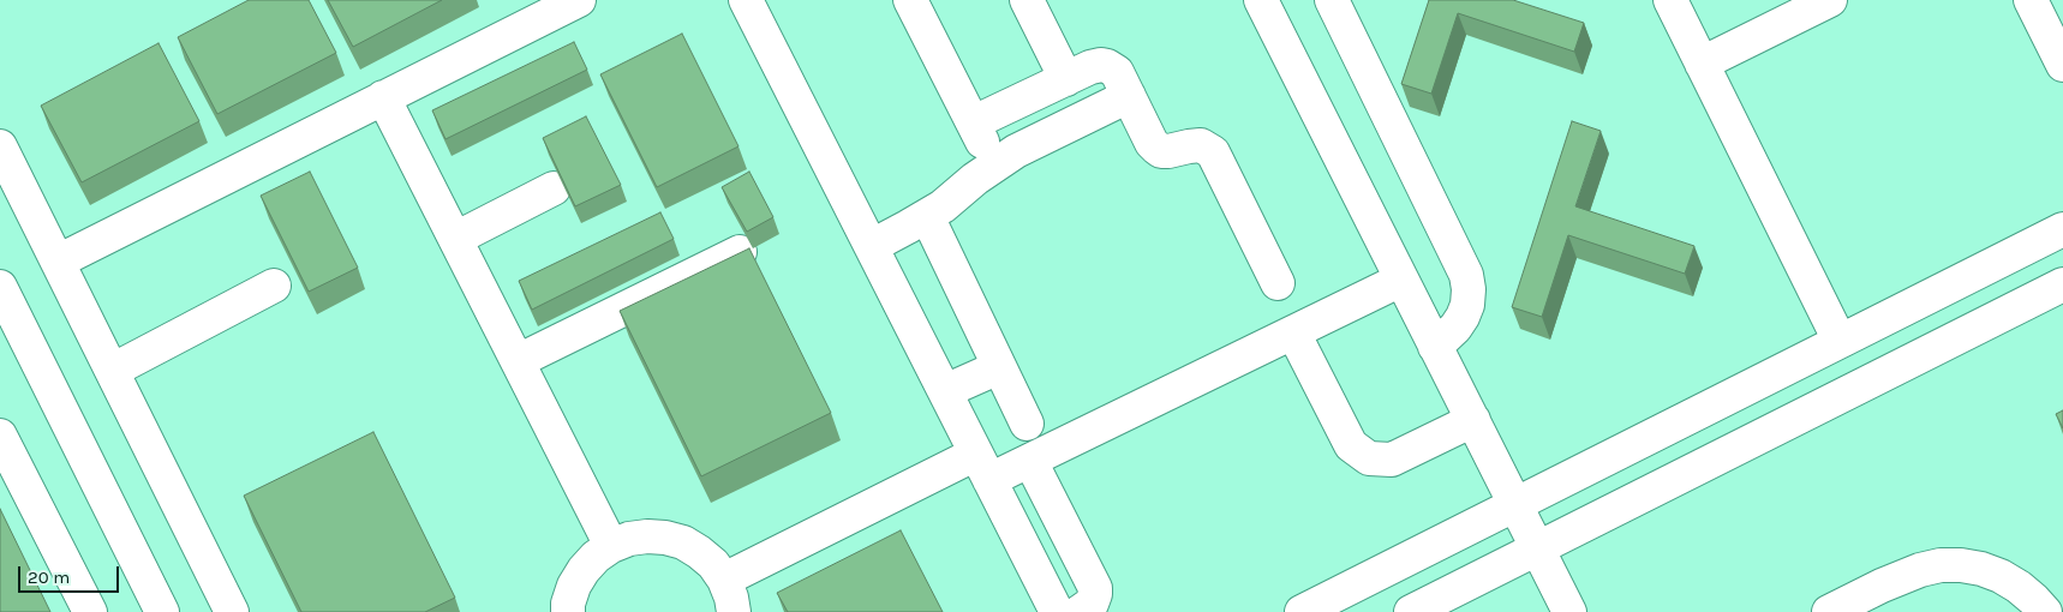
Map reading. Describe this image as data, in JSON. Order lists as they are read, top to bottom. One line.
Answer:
{"scale_bar":"20 m"}
